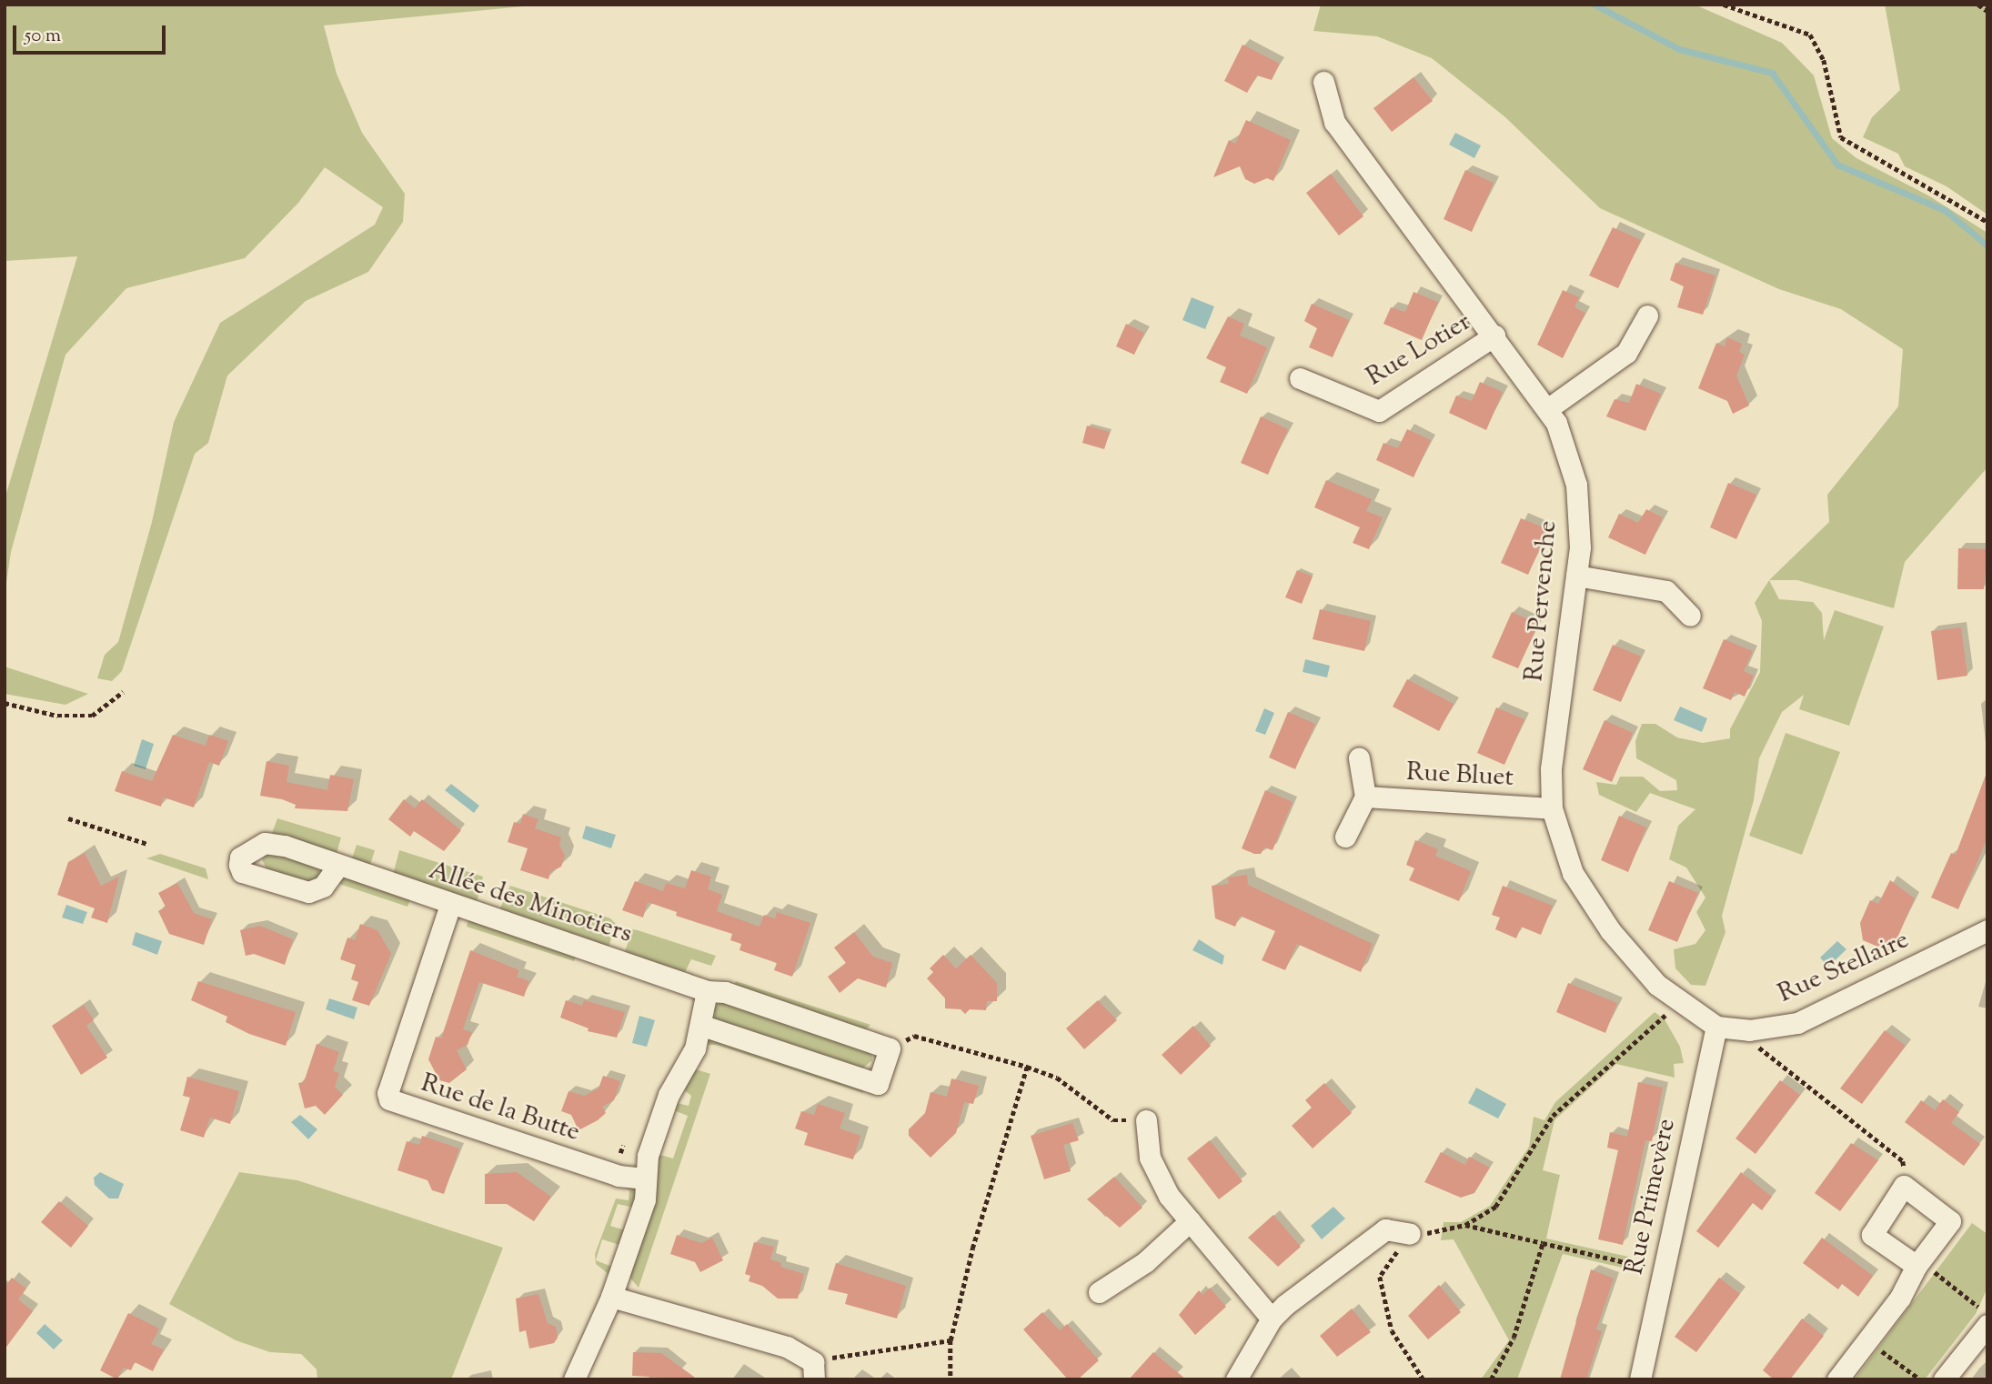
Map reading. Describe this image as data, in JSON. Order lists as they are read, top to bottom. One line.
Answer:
{"streets":{"street":["Rue Lotier","Rue Pervenche","Rue Bluet","Allée des Minotiers","Rue Stellaire","Rue de la Butte","Rue Primevère"]},"crossings":[["Rue Lotier","Rue Pervenche"],["Rue Pervenche","Rue Bluet"],["Rue Pervenche","Rue Stellaire"],["Rue Pervenche","Rue Primevère"],["Allée des Minotiers","Rue de la Butte"],["Rue Stellaire","Rue Primevère"]],"scale_bar":"50 m"}
